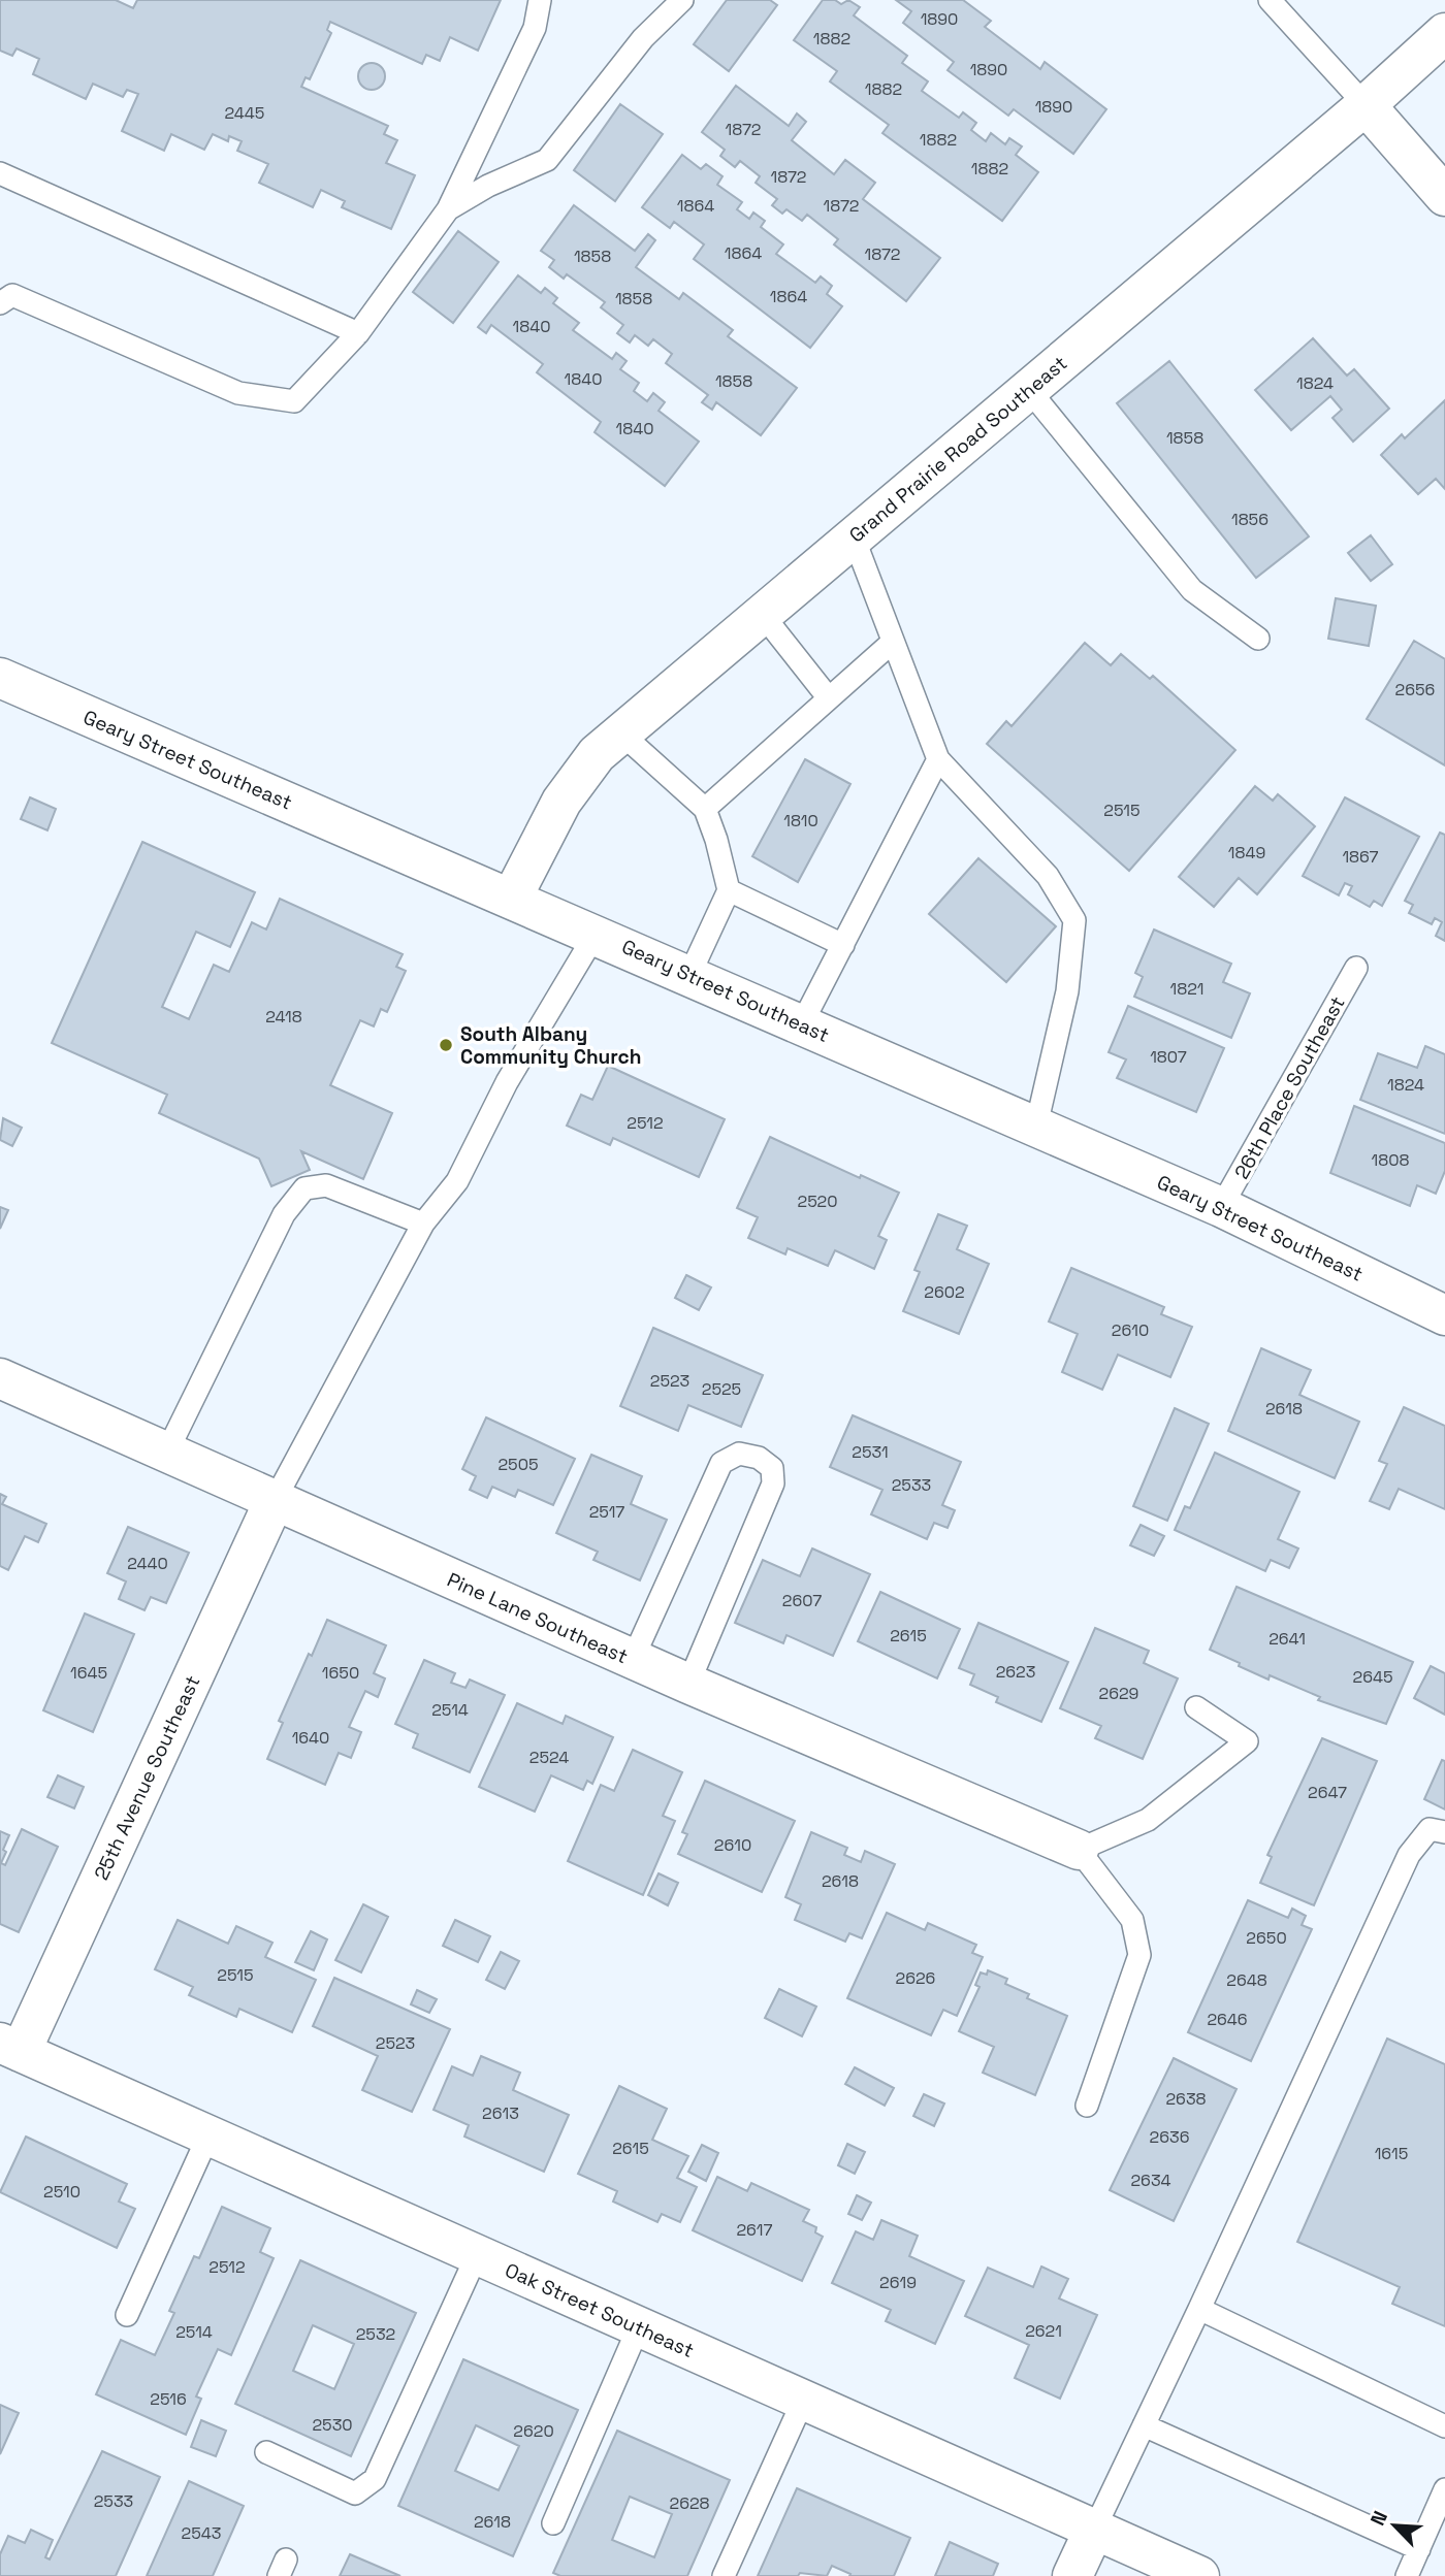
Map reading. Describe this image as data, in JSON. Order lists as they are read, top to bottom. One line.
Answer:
{"streets":{"street":["Grand Prairie Road Southeast","Geary Street Southeast","Pine Lane Southeast","25th Avenue Southeast","Oak Street Southeast"],"lane":["26th Place Southeast"]},"crossings":[["Grand Prairie Road Southeast","Geary Street Southeast"],["Geary Street Southeast","26th Place Southeast"],["Pine Lane Southeast","25th Avenue Southeast"],["25th Avenue Southeast","Oak Street Southeast"]],"places":["South Albany Community Church"],"house_numbers":["1890","1882","1890","1882","1890","2445","1872","1882","1882","1872","1864","1872","1864","1872","1858","1864","1858","1840","1840","1858","1824","1840","1858","1856","2656","2515","1810","1849","1867","1821","2418","1807","1824","2512","1808","2520","2602","2610","2523","2525","2618","2531","2505","2533","2517","2440","2607","2615","2641","2623","1645","1650","2645","2629","2514","1640","2524","2647","2610","2618","2650","2515","2626","2648","2646","2523","2638","2613","2636","2615","1615","2634","2510","2617","2512","2619","2621","2514","2532","2516","2530","2620","2533","2628","2618","2543"],"north":"top left"}
